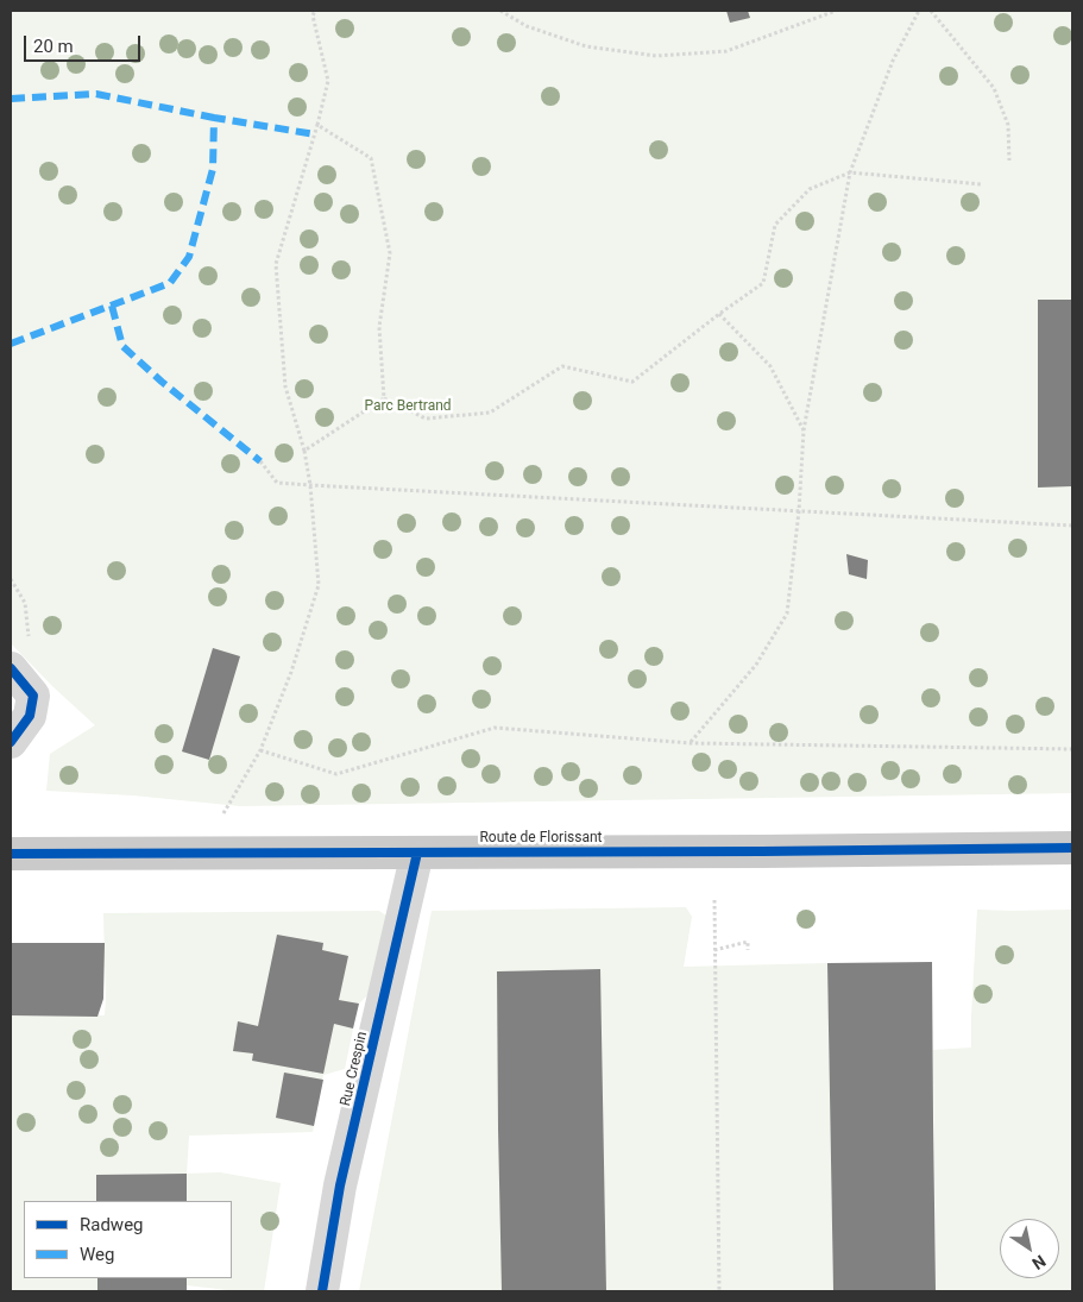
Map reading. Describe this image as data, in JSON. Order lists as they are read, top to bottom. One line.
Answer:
{"streets":{"main road":["Route de Florissant"],"street":["Rue Crespin"]},"crossings":[["Route de Florissant","Rue Crespin"]],"parks":["Parc Bertrand"],"legend":["Radweg","Weg"],"scale_bar":"20 m","north":"bottom right"}
